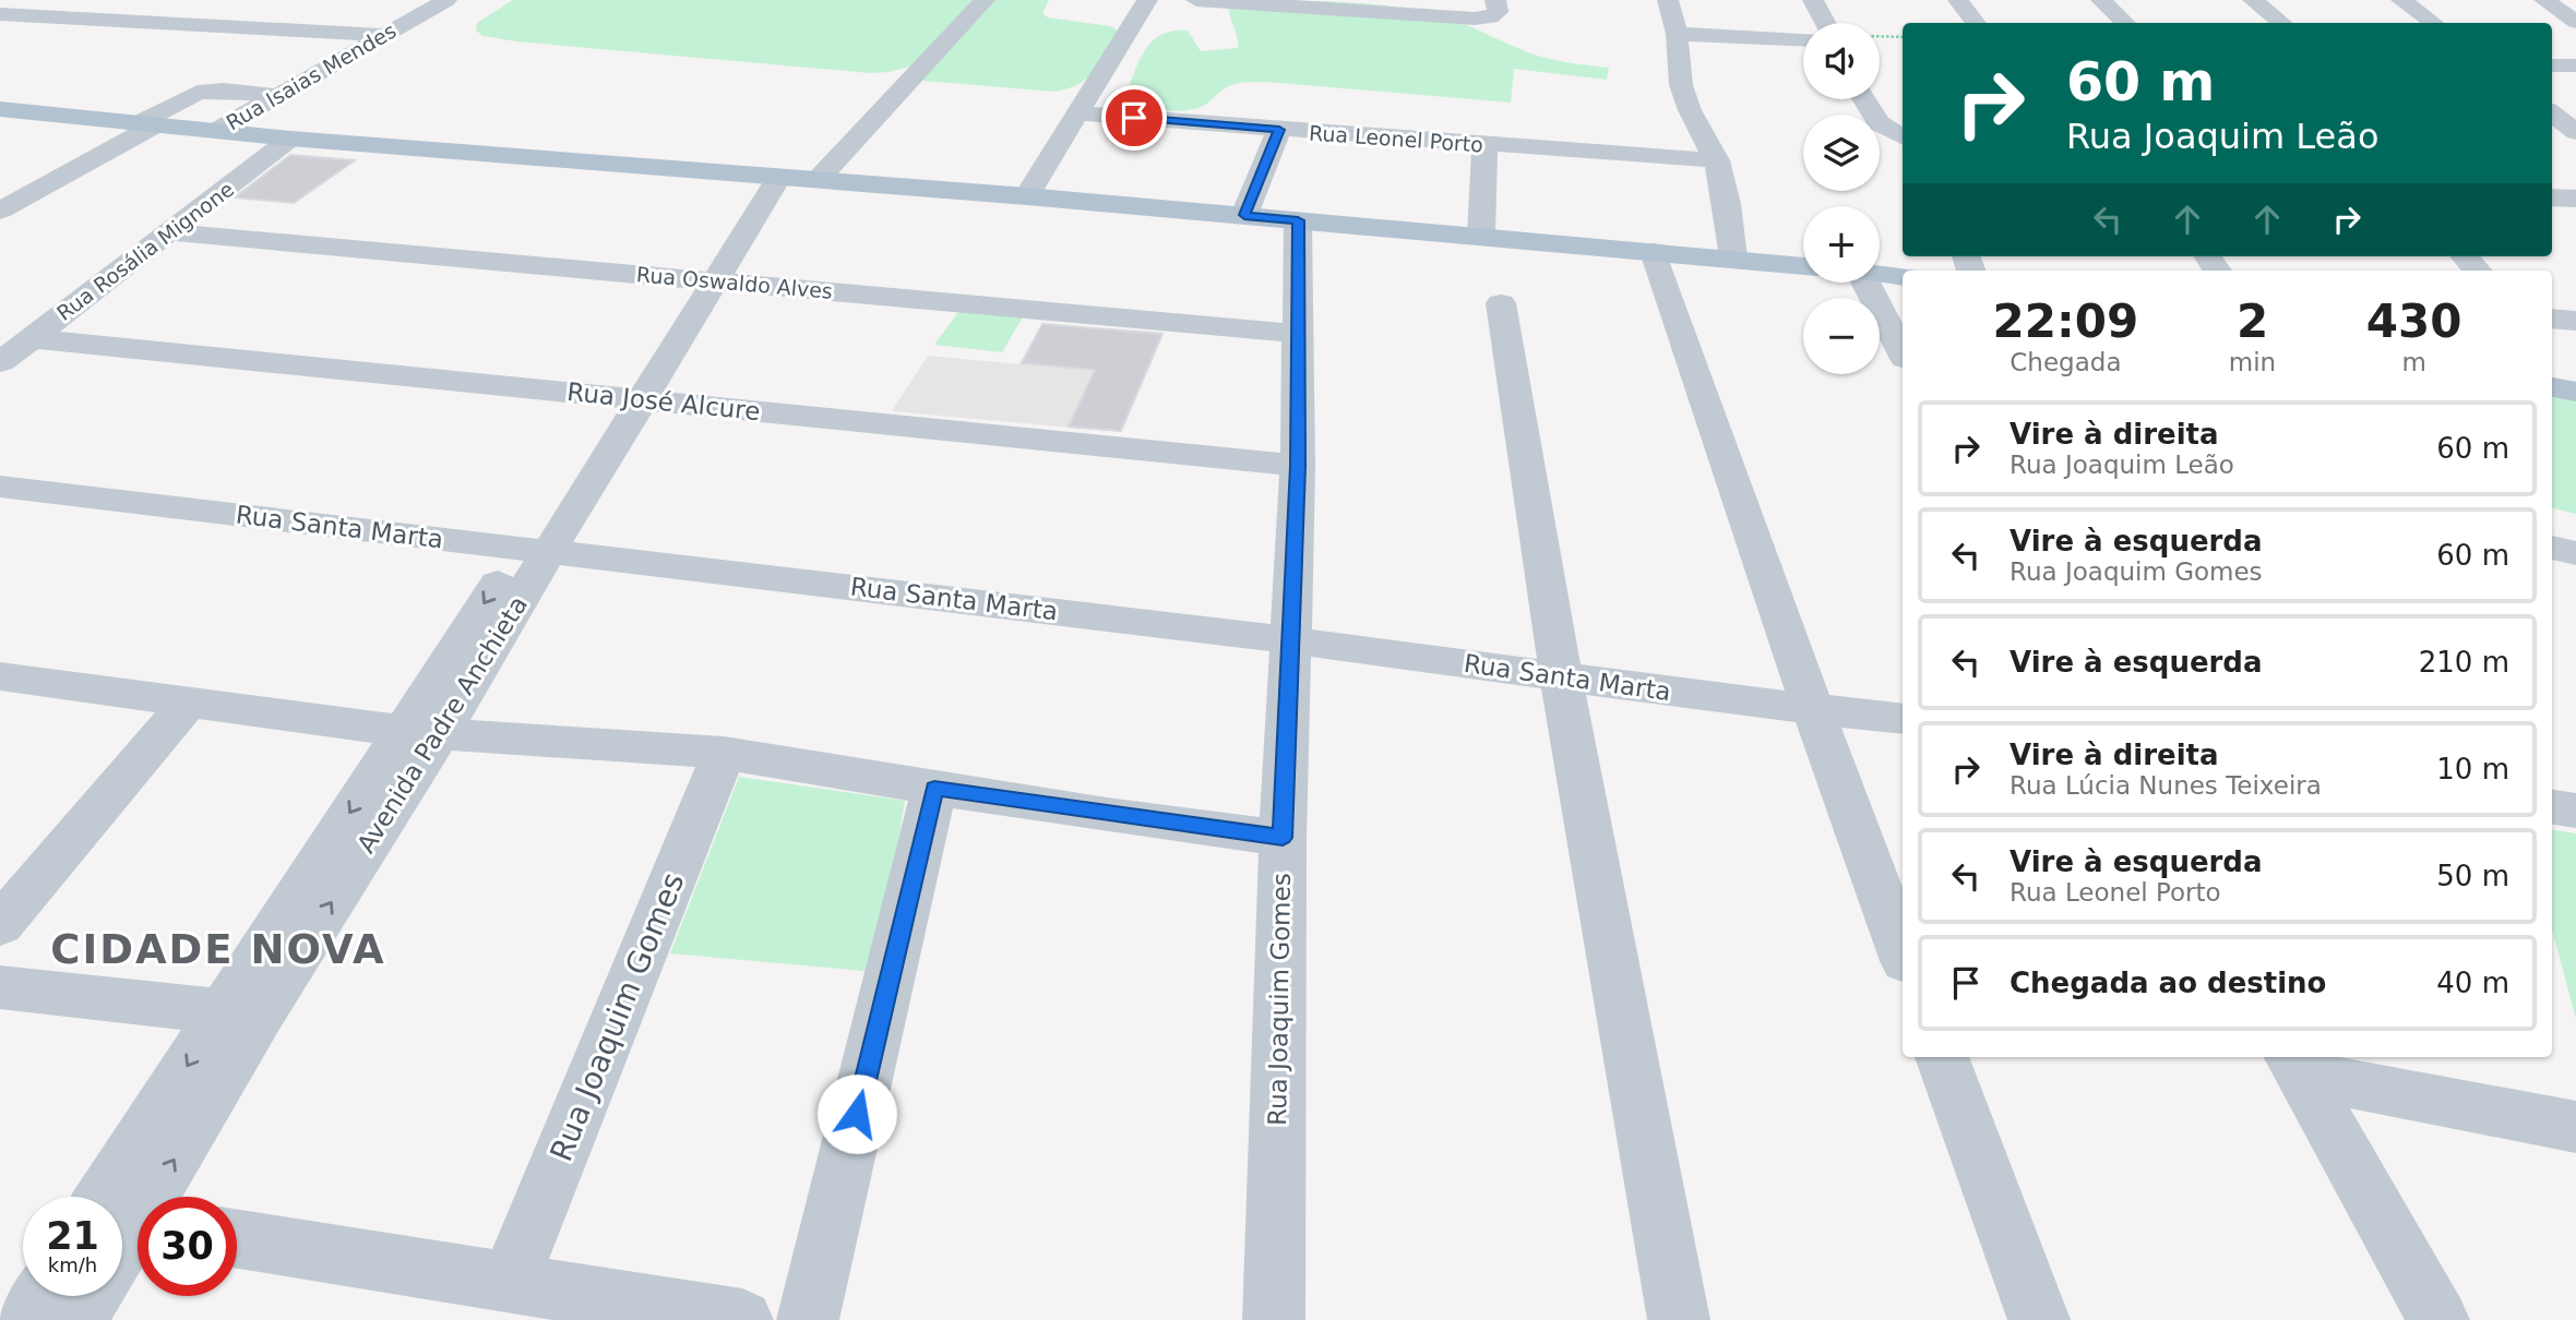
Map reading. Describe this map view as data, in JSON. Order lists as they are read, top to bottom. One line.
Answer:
{"streets":{"street":["Rua Isaias Mendes","Rua Leonel Porto","Rua Rosália Mignone","Rua Oswaldo Alves","Rua José Alcure","Rua Santa Marta","Avenida Padre Anchieta","Rua Joaquim Gomes"]},"crossings":[["Rua Rosália Mignone","Rua Oswaldo Alves"],["Rua Rosália Mignone","Rua José Alcure"],["Rua Oswaldo Alves","Avenida Padre Anchieta"],["Rua Oswaldo Alves","Rua Joaquim Gomes"],["Rua José Alcure","Avenida Padre Anchieta"],["Rua José Alcure","Rua Joaquim Gomes"],["Rua Santa Marta","Avenida Padre Anchieta"],["Rua Santa Marta","Rua Joaquim Gomes"]],"districts":["CIDADE NOVA"],"page":{"map_buttons":["+","−"],"turn":["60 m","Rua Joaquim Leão"],"eta":["22:09","Chegada","2","min","430","m"],"list":[{"name":"Vire à direita","note":"Rua Joaquim Leão","value":"60 m"},{"name":"Vire à esquerda","note":"Rua Joaquim Gomes","value":"60 m"},{"name":"Vire à esquerda","value":"210 m"},{"name":"Vire à direita","note":"Rua Lúcia Nunes Teixeira","value":"10 m"},{"name":"Vire à esquerda","note":"Rua Leonel Porto","value":"50 m"},{"name":"Chegada ao destino","value":"40 m"}],"speed":"21 km/h","limit":"30"}}
